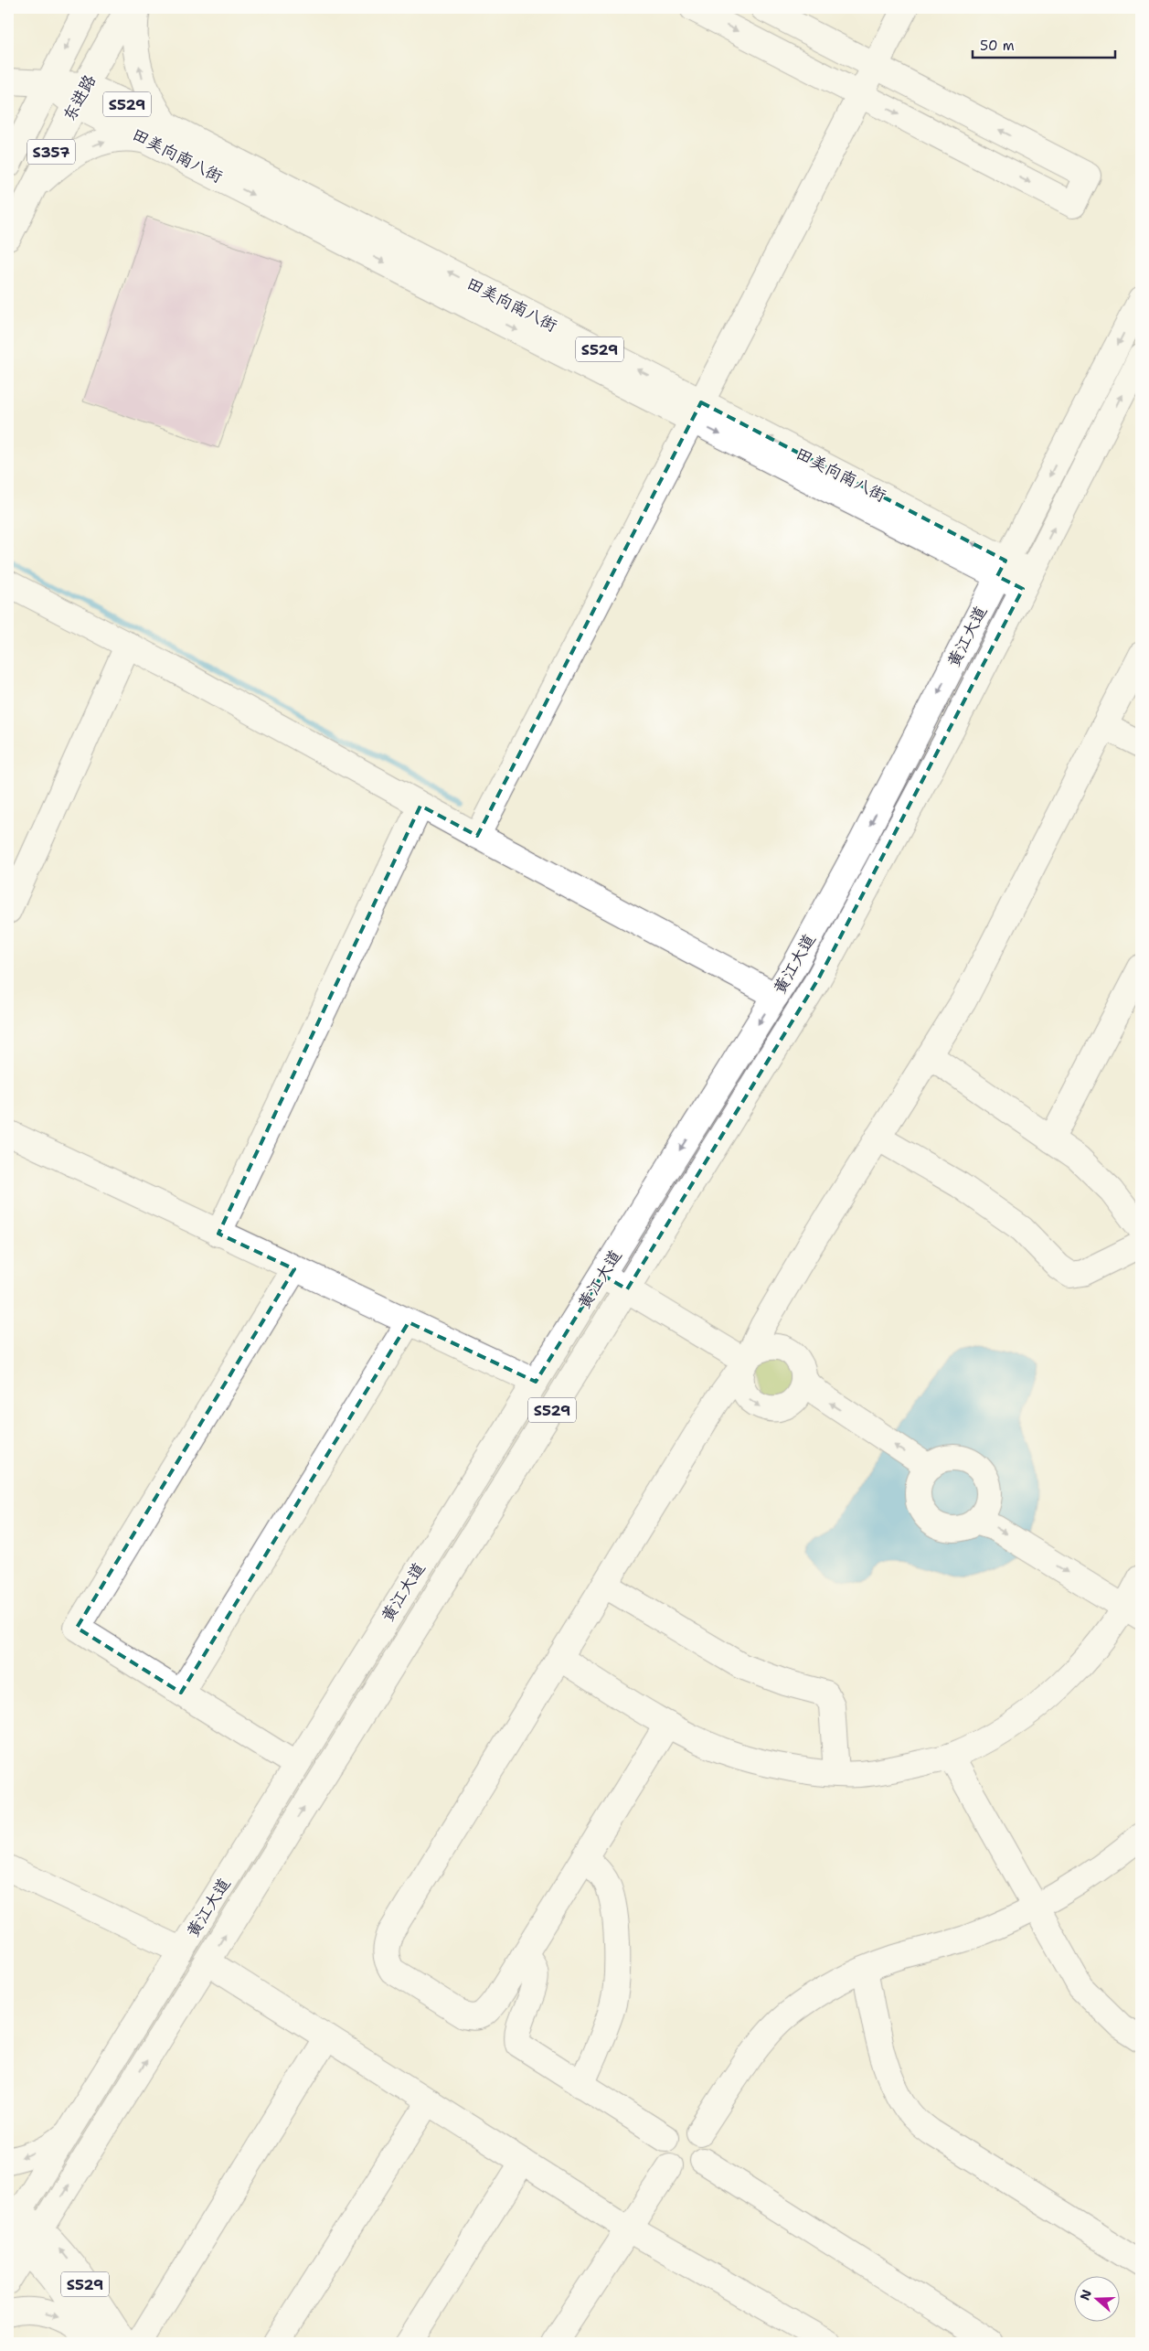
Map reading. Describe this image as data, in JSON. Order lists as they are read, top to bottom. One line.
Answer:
{"streets":{"street":["东进路","S529","S357","田美向南八街","黄江大道"]},"crossings":[["东进路","田美向南八街"],["S529","黄江大道"],["田美向南八街","黄江大道"]],"scale_bar":"50 m","north":"left"}
